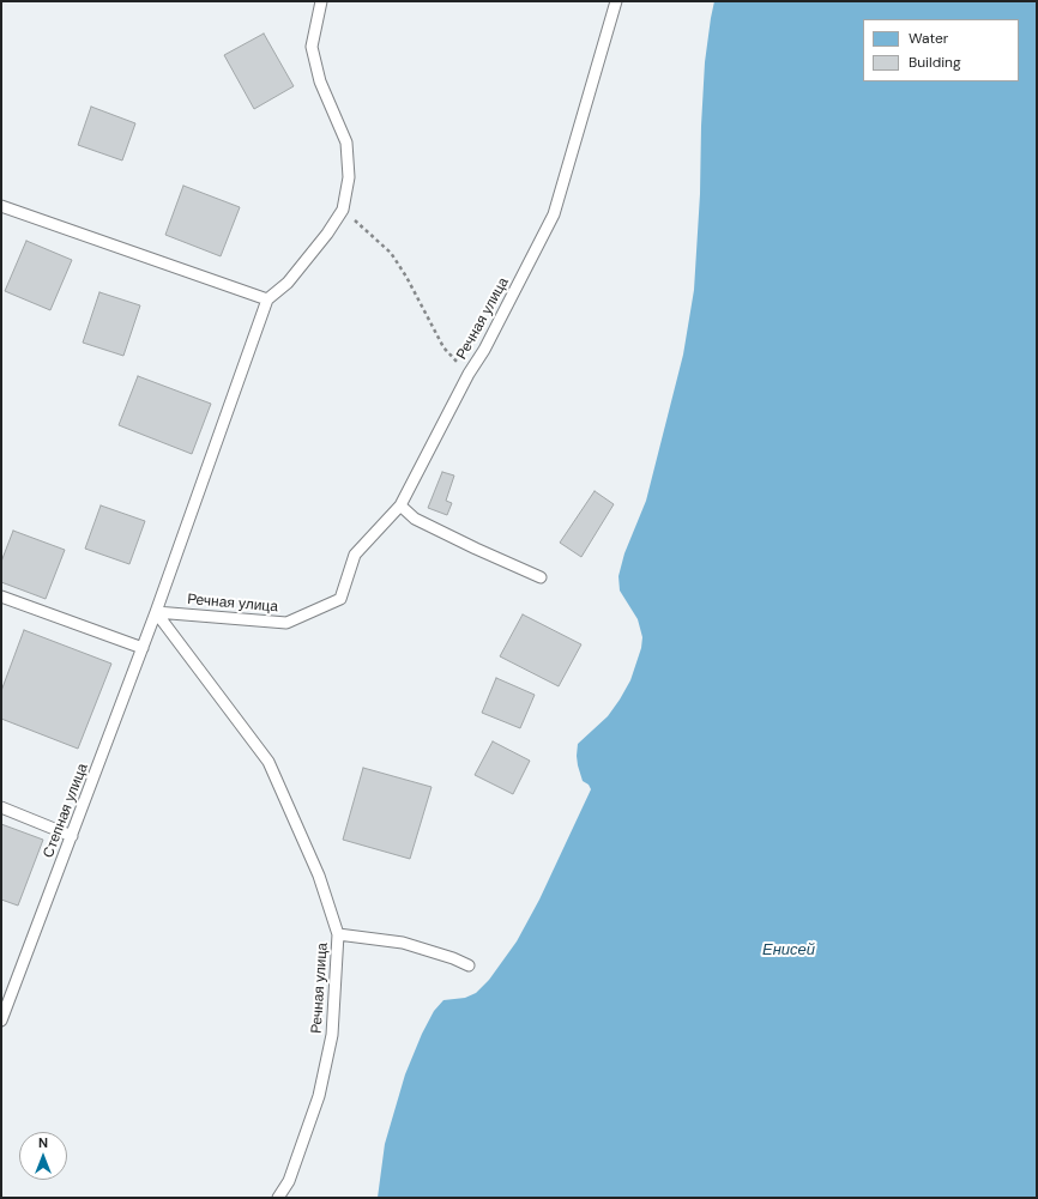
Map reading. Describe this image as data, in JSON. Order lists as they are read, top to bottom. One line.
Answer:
{"streets":{"lane":["Речная улица","Степная улица"]},"crossings":[["Речная улица","Степная улица"]],"water":["Енисей"],"legend":["Water","Building"],"north":"top"}
